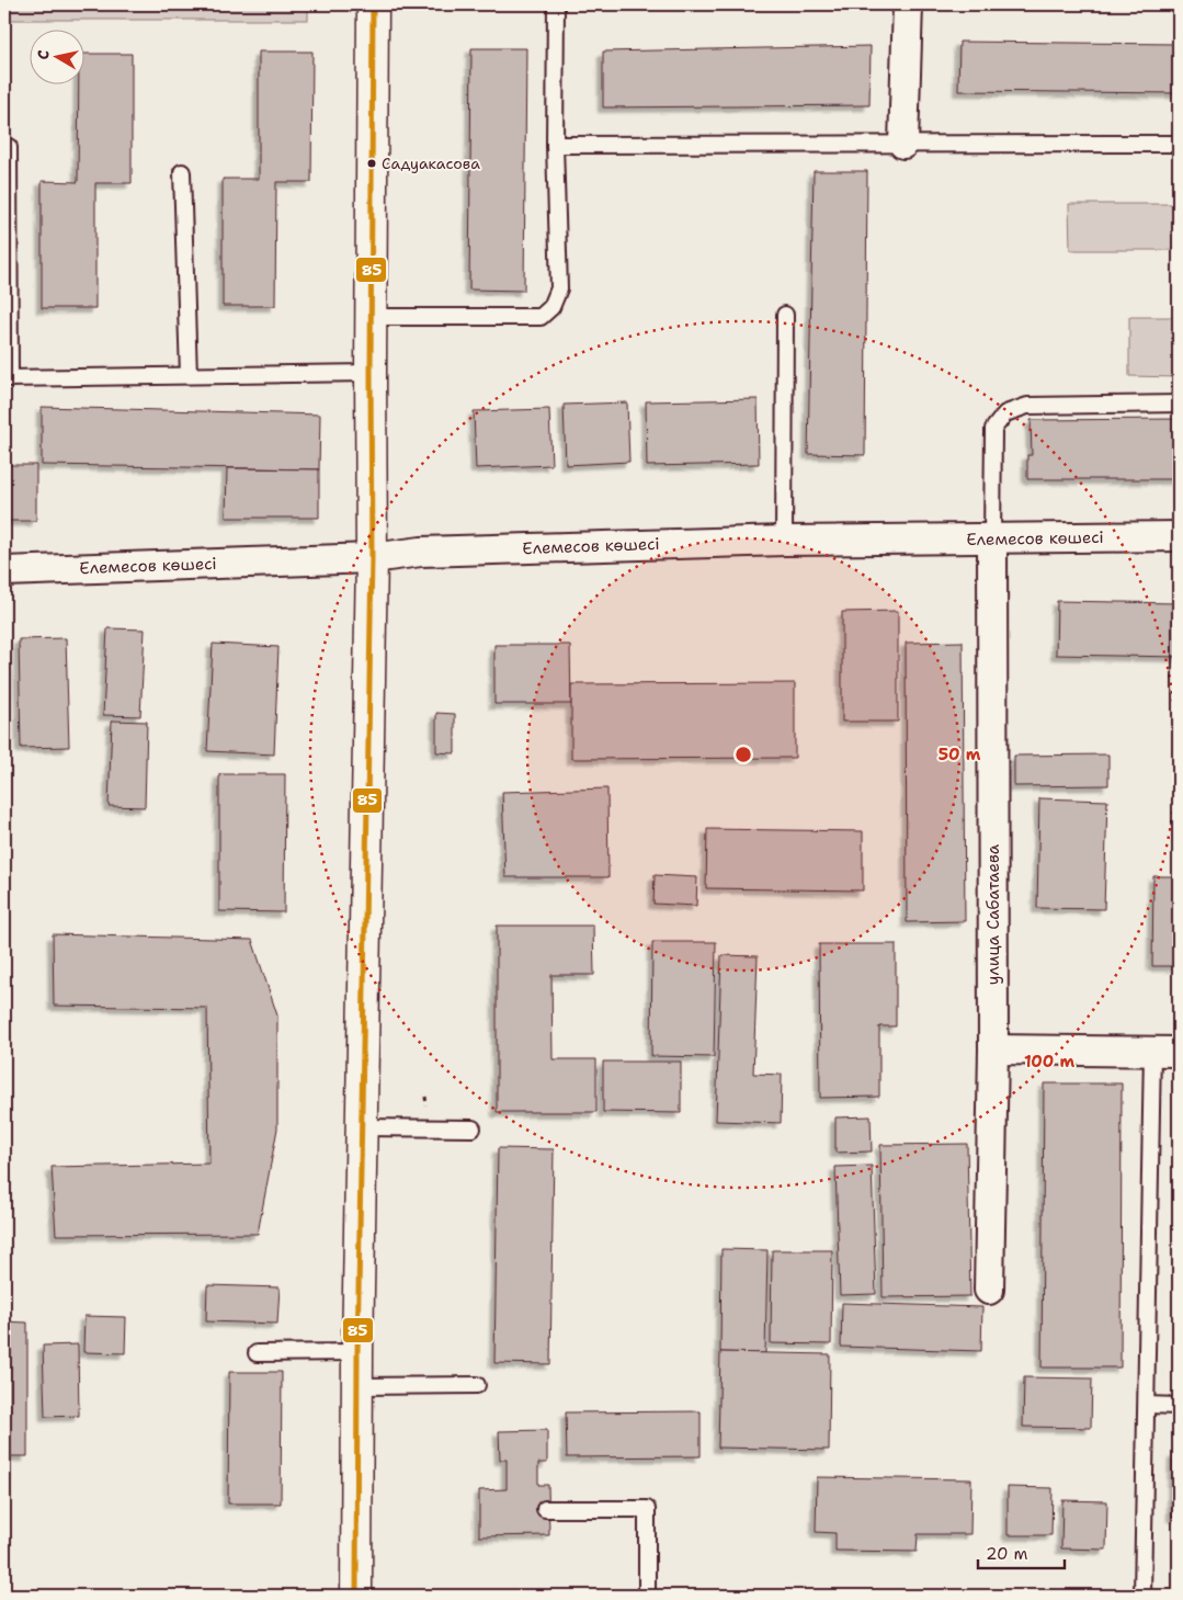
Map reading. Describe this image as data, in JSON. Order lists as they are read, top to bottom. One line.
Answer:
{"streets":{"street":["Елемесов көшесі","улица Сабатаева"]},"crossings":[["Елемесов көшесі","улица Сабатаева"]],"places":["Садуакасова"],"lines":["transit line 85"],"scale_bar":"20 m","north":"left","rings":["50 m","100 m"]}
